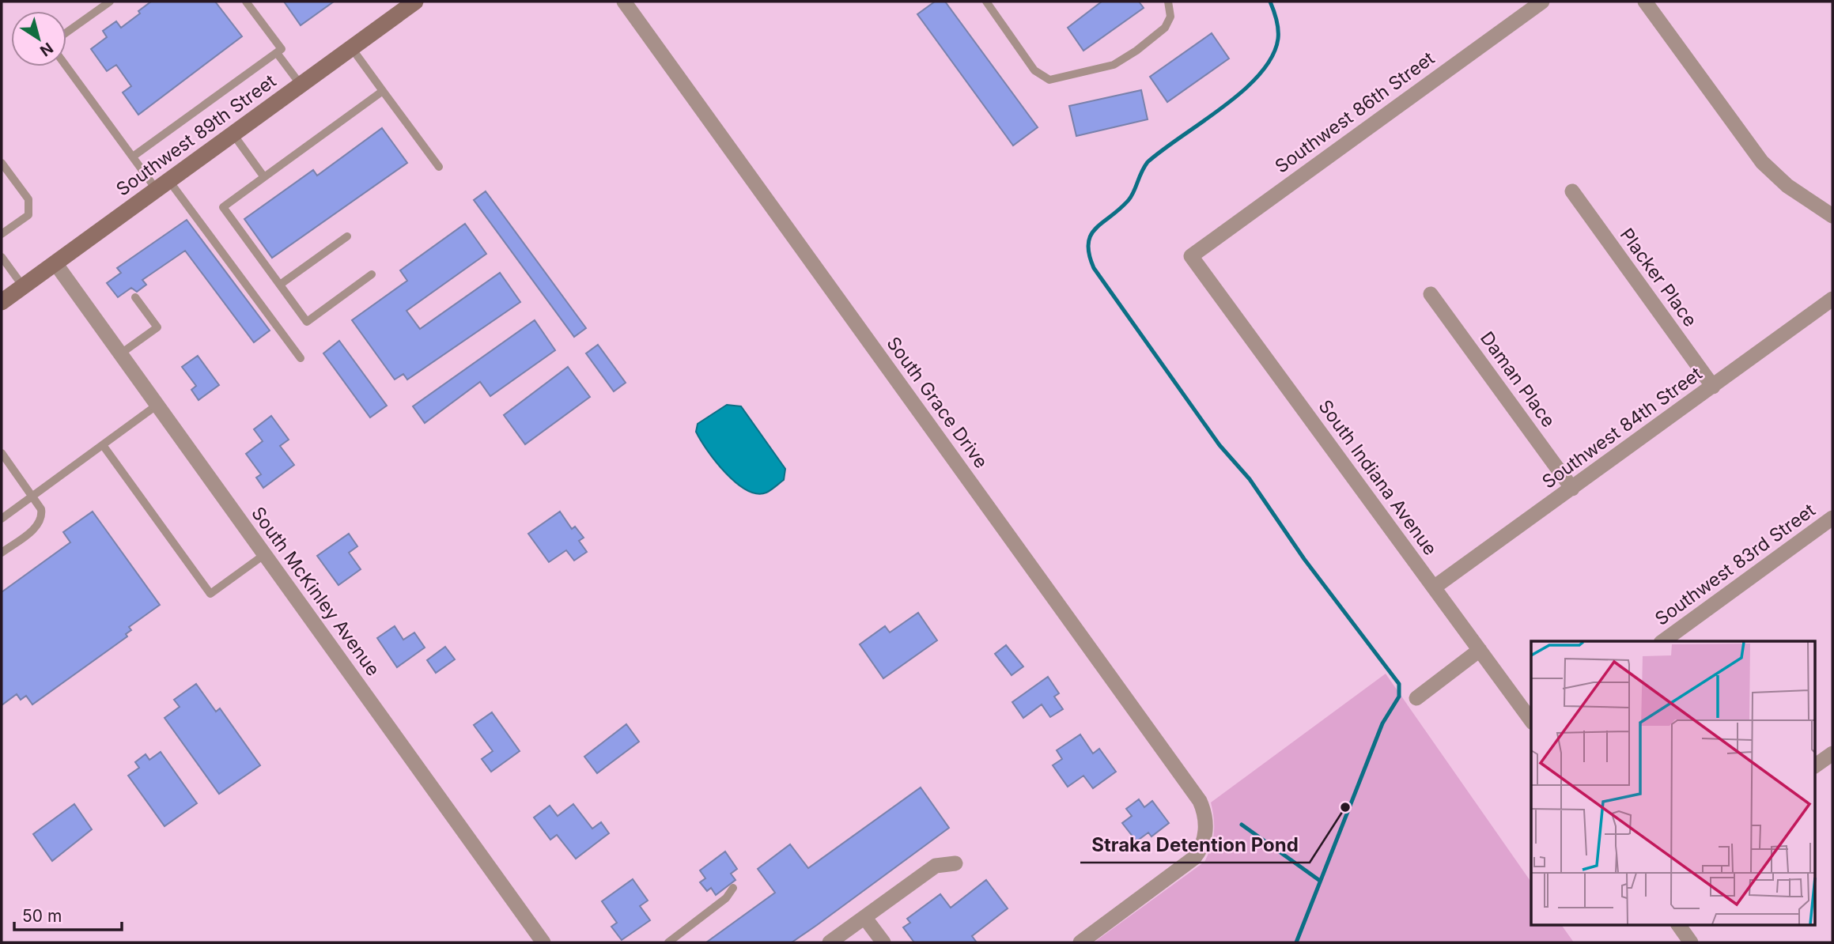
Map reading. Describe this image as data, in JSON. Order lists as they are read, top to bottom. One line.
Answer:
{"streets":{"main road":["Southwest 89th Street"],"street":["Southwest 86th Street","Placker Place","Daman Place","South Grace Drive","Southwest 84th Street","South Indiana Avenue","Southwest 83rd Street","South McKinley Avenue"]},"crossings":[["Southwest 86th Street","South Indiana Avenue"],["Southwest 89th Street","South McKinley Avenue"],["Placker Place","Southwest 84th Street"],["Daman Place","Southwest 84th Street"],["Southwest 84th Street","South Indiana Avenue"]],"places":["Straka Detention Pond"],"scale_bar":"50 m","north":"bottom right"}
